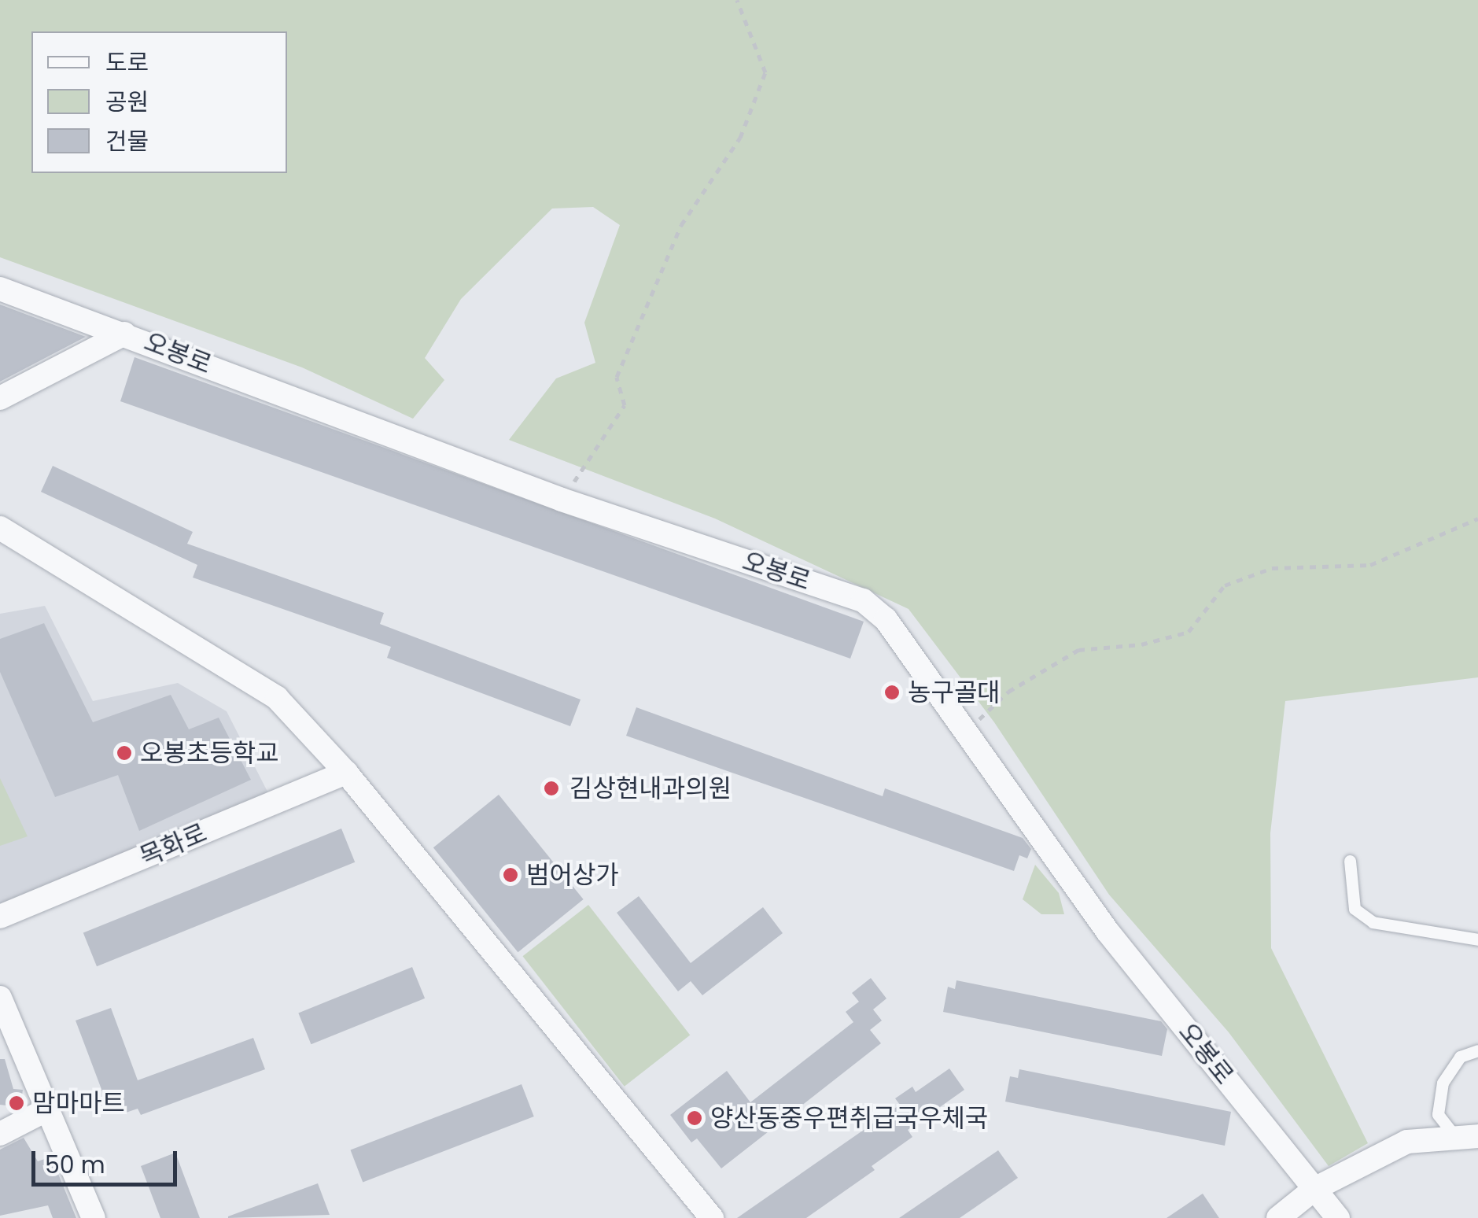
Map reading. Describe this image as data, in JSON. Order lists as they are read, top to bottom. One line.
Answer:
{"streets":{"street":["오봉로","목화로"]},"places":["농구골대","오봉초등학교","김상현내과의원","범어상가","맘마마트","양산동중우편취급국우체국"],"legend":["도로","공원","건물"],"scale_bar":"50 m"}
